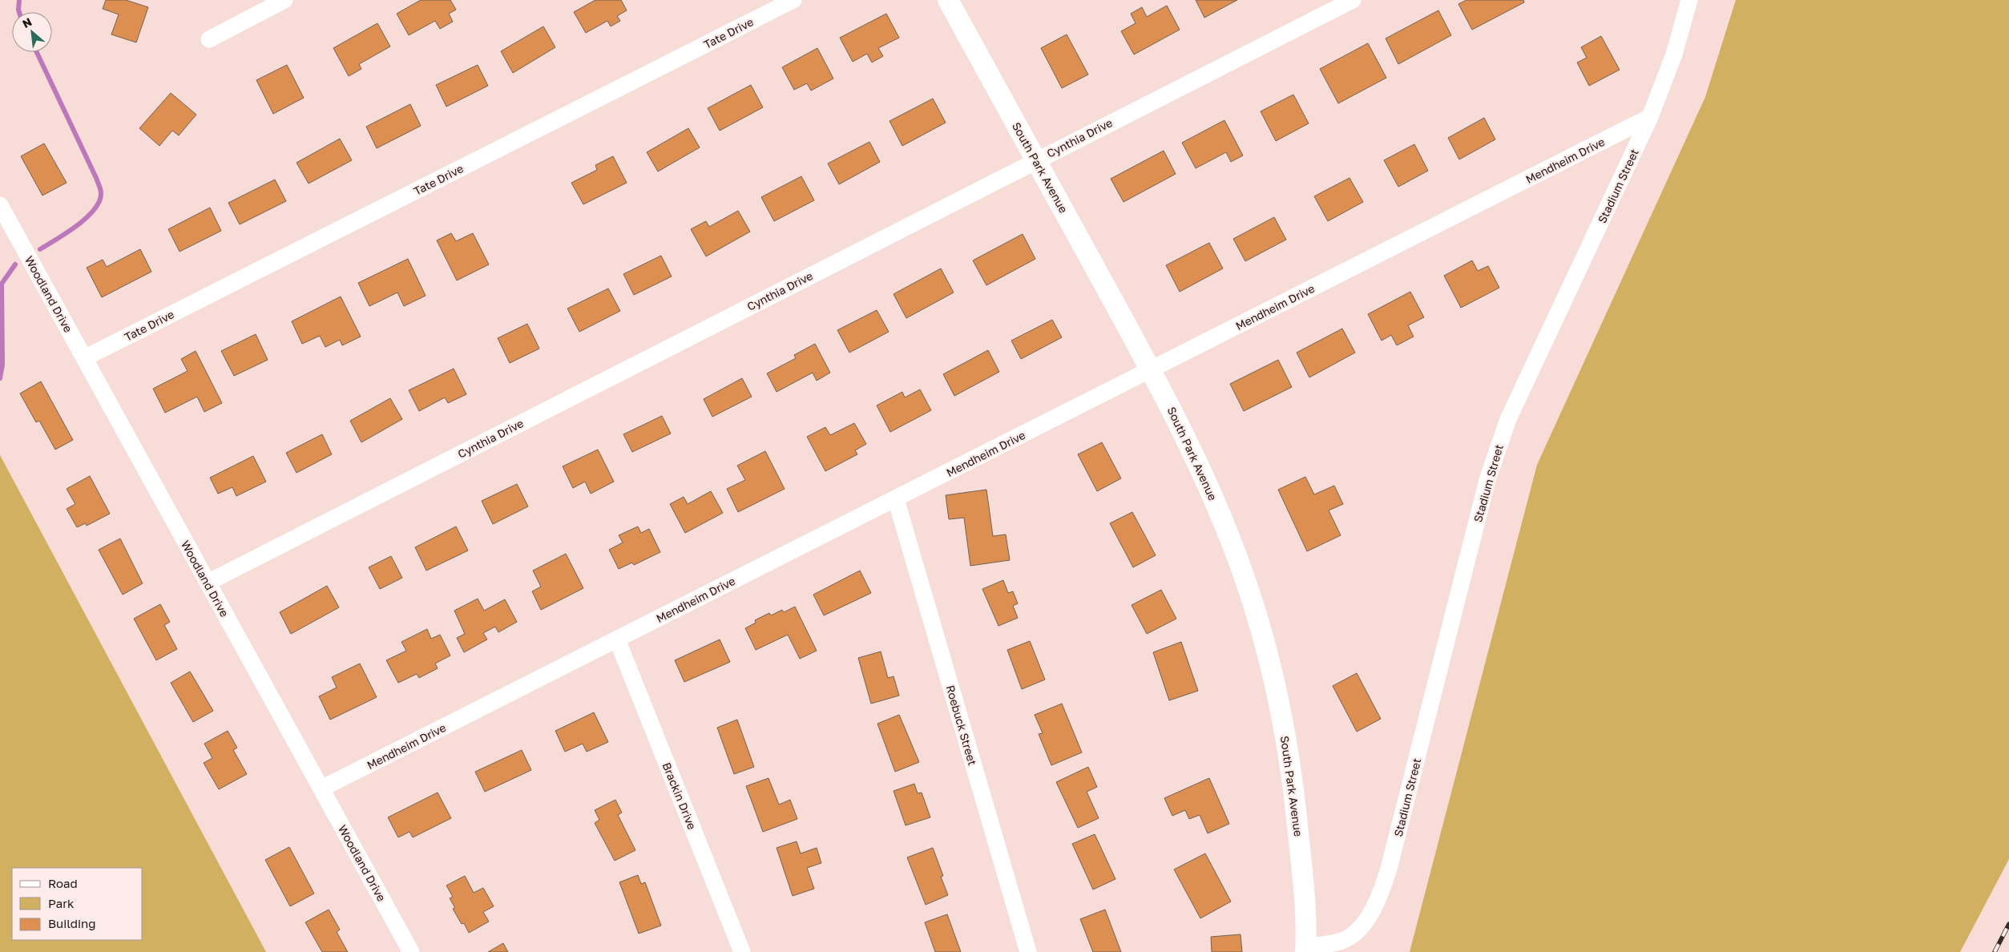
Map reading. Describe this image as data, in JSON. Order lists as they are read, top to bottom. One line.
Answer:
{"streets":{"street":["Tate Drive","Cynthia Drive","Mendheim Drive","South Park Avenue","Stadium Street","Woodland Drive","Roebuck Street","Brackin Drive"]},"crossings":[["Tate Drive","Woodland Drive"],["Cynthia Drive","South Park Avenue"],["Cynthia Drive","Woodland Drive"],["Mendheim Drive","South Park Avenue"],["Mendheim Drive","Stadium Street"],["Mendheim Drive","Woodland Drive"],["Mendheim Drive","Roebuck Street"],["Mendheim Drive","Brackin Drive"],["South Park Avenue","Stadium Street"]],"legend":["Road","Park","Building"],"north":"top left"}
